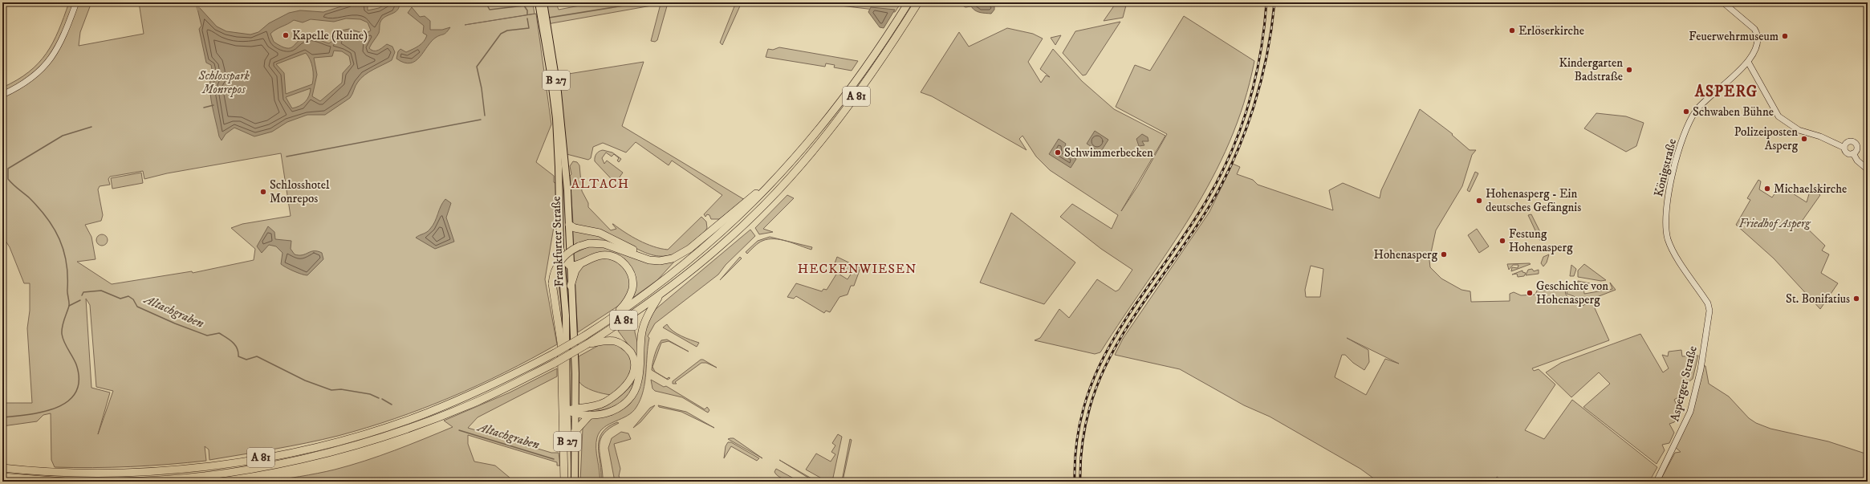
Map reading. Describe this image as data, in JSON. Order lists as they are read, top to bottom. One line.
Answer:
{"streets":{"highway":["B 27","A 81","Frankfurter Straße"],"main road":["Königstraße","Asperger Straße"]},"crossings":[["B 27","Frankfurter Straße"],["Königstraße","Asperger Straße"]],"districts":["ASPERG","ALTACH","HECKENWIESEN"],"water":["Altachgraben"],"parks":["Schlosspark Monrepos","Friedhof Asperg"],"places":["Erlöserkirche","Kapelle (Ruine)","Feuerwehrmuseum","Kindergarten Badstraße","Schwaben Bühne","Polizeiposten Asperg","Schwimmerbecken","Michaelskirche","Schlosshotel Monrepos","Hohenasperg - Ein deutsches Gefängnis","Festung Hohenasperg","Hohenasperg","Geschichte von Hohenasperg","St. Bonifatius"]}
